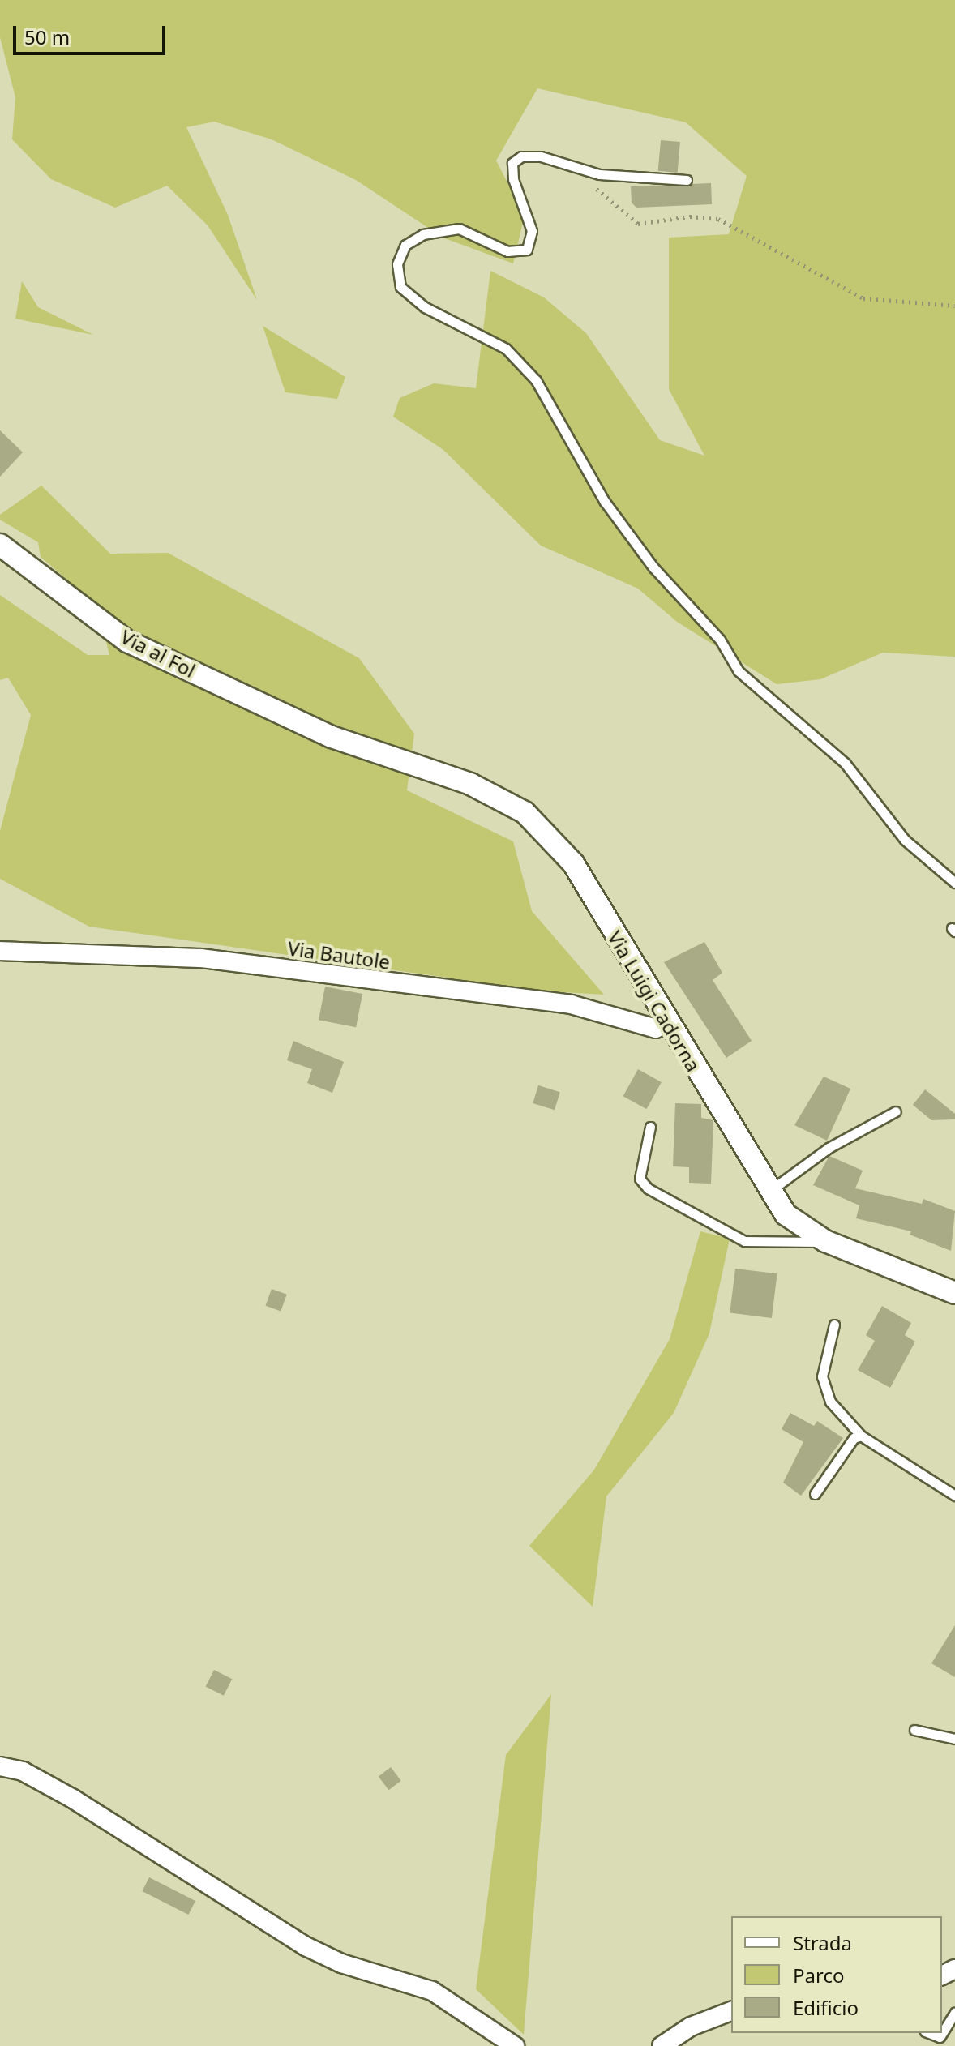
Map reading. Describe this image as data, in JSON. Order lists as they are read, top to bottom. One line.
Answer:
{"streets":{"street":["Via al Fol","Via Bautole","Via Luigi Cadorna"]},"crossings":[["Via al Fol","Via Luigi Cadorna"],["Via Bautole","Via Luigi Cadorna"]],"legend":["Strada","Parco","Edificio"],"scale_bar":"50 m"}
